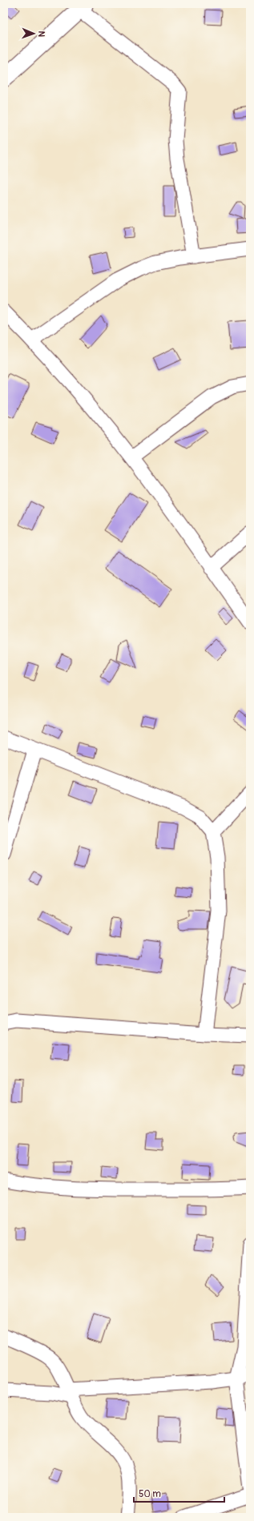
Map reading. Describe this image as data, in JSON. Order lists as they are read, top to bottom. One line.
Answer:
{"scale_bar":"50 m","north":"right"}
